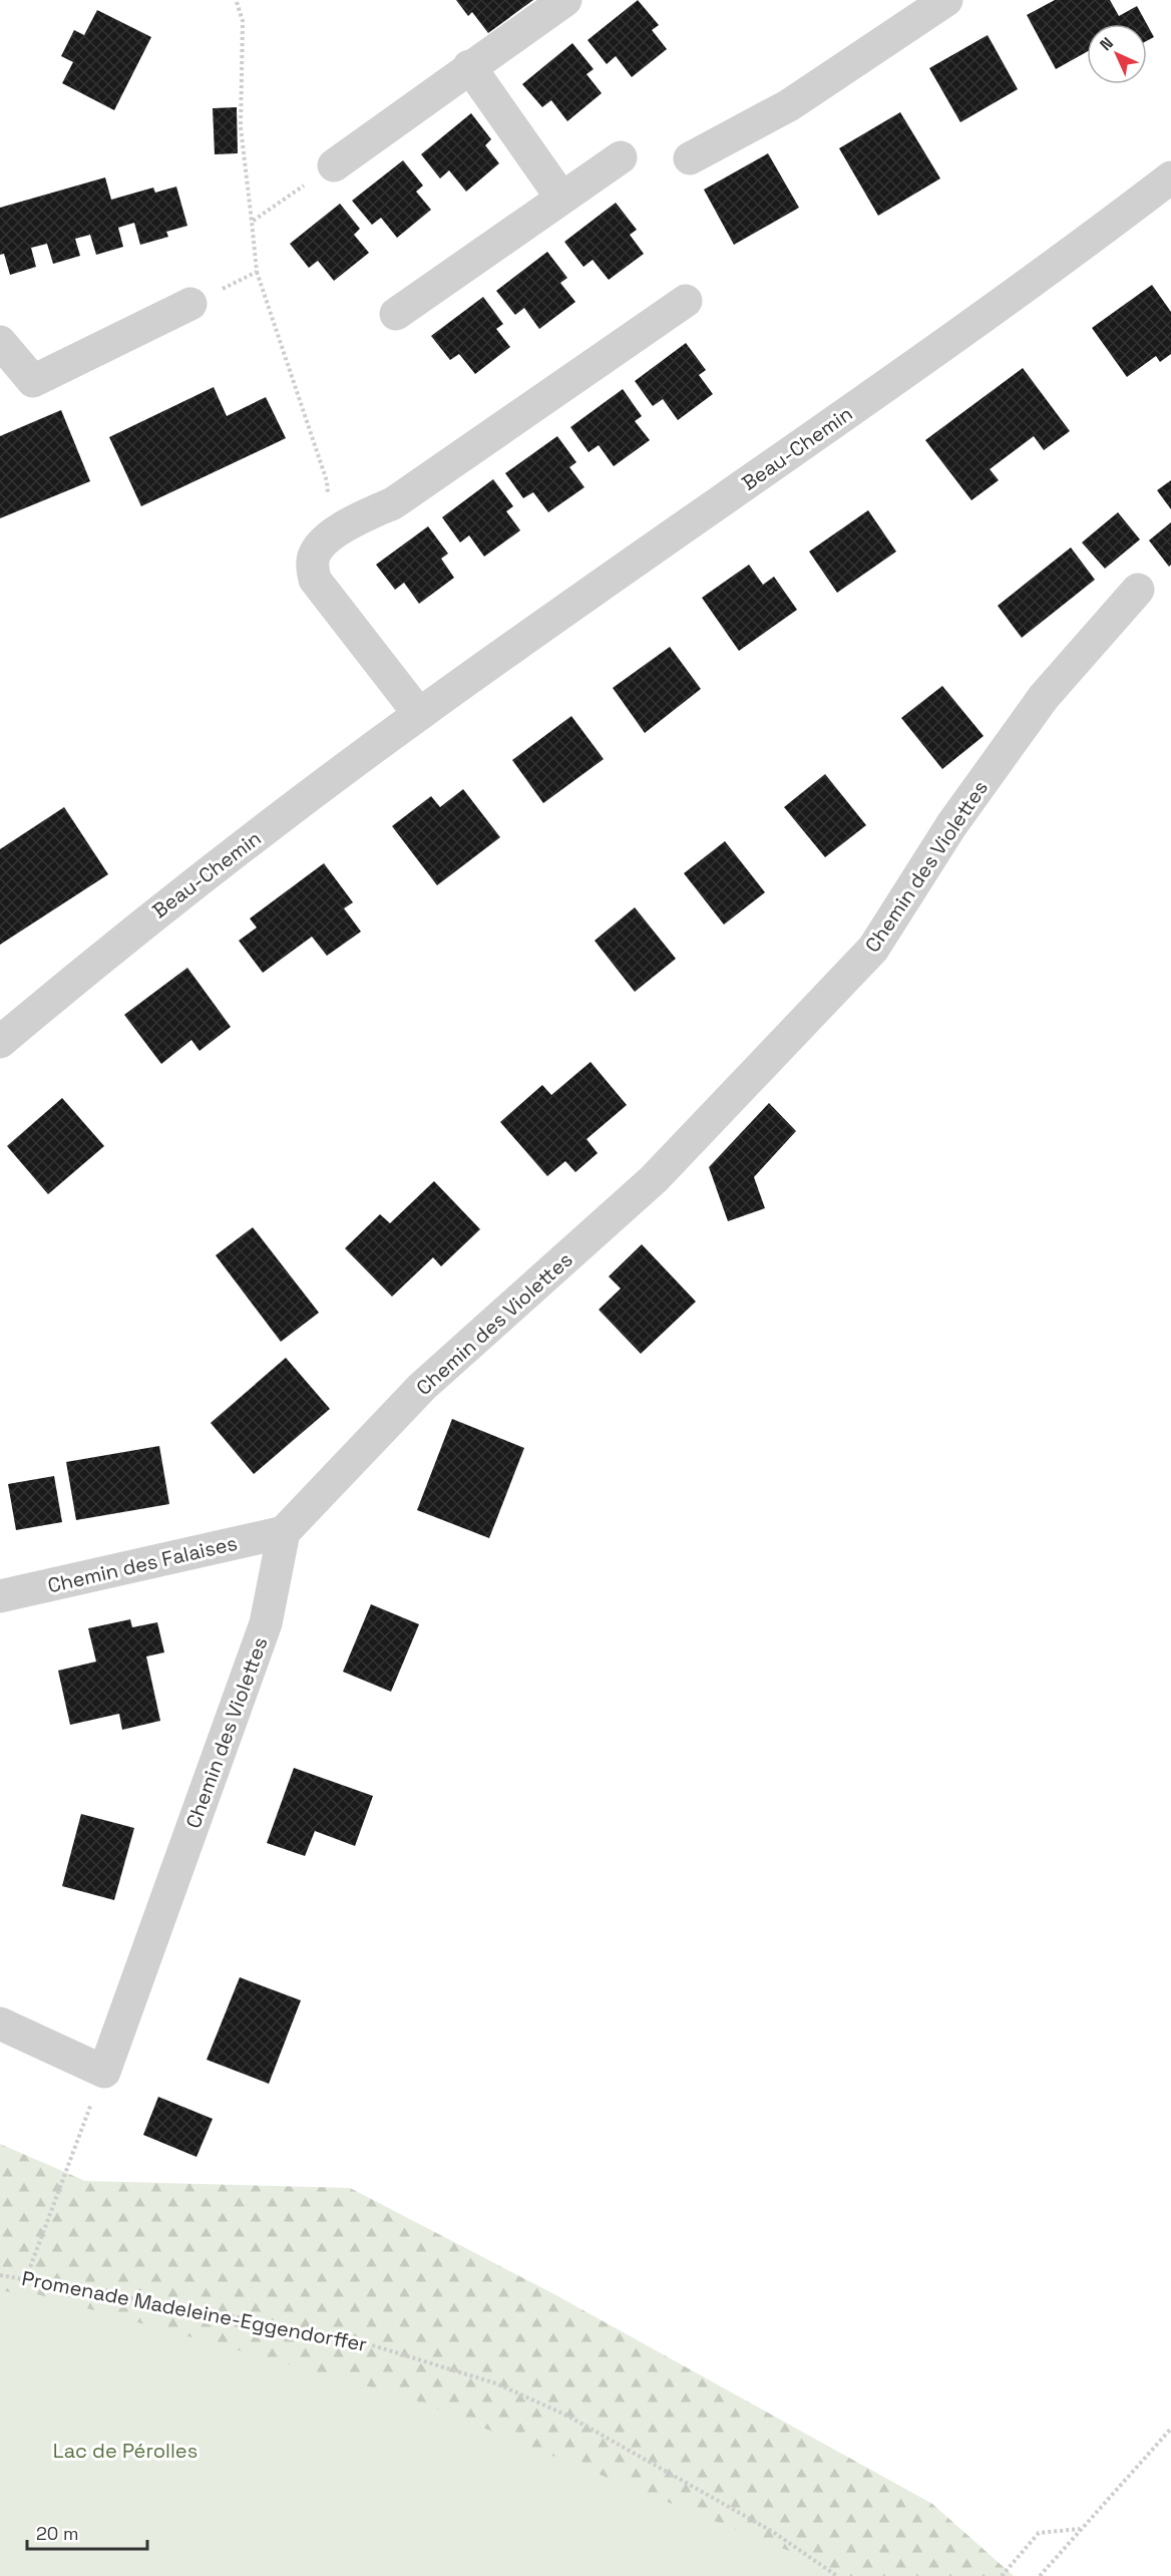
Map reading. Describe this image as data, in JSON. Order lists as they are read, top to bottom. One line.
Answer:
{"streets":{"street":["Beau-Chemin","Chemin des Violettes","Chemin des Falaises"],"path":["Promenade Madeleine-Eggendorffer"]},"crossings":[["Chemin des Violettes","Chemin des Falaises"]],"parks":["Lac de Pérolles"],"scale_bar":"20 m","north":"top left"}
